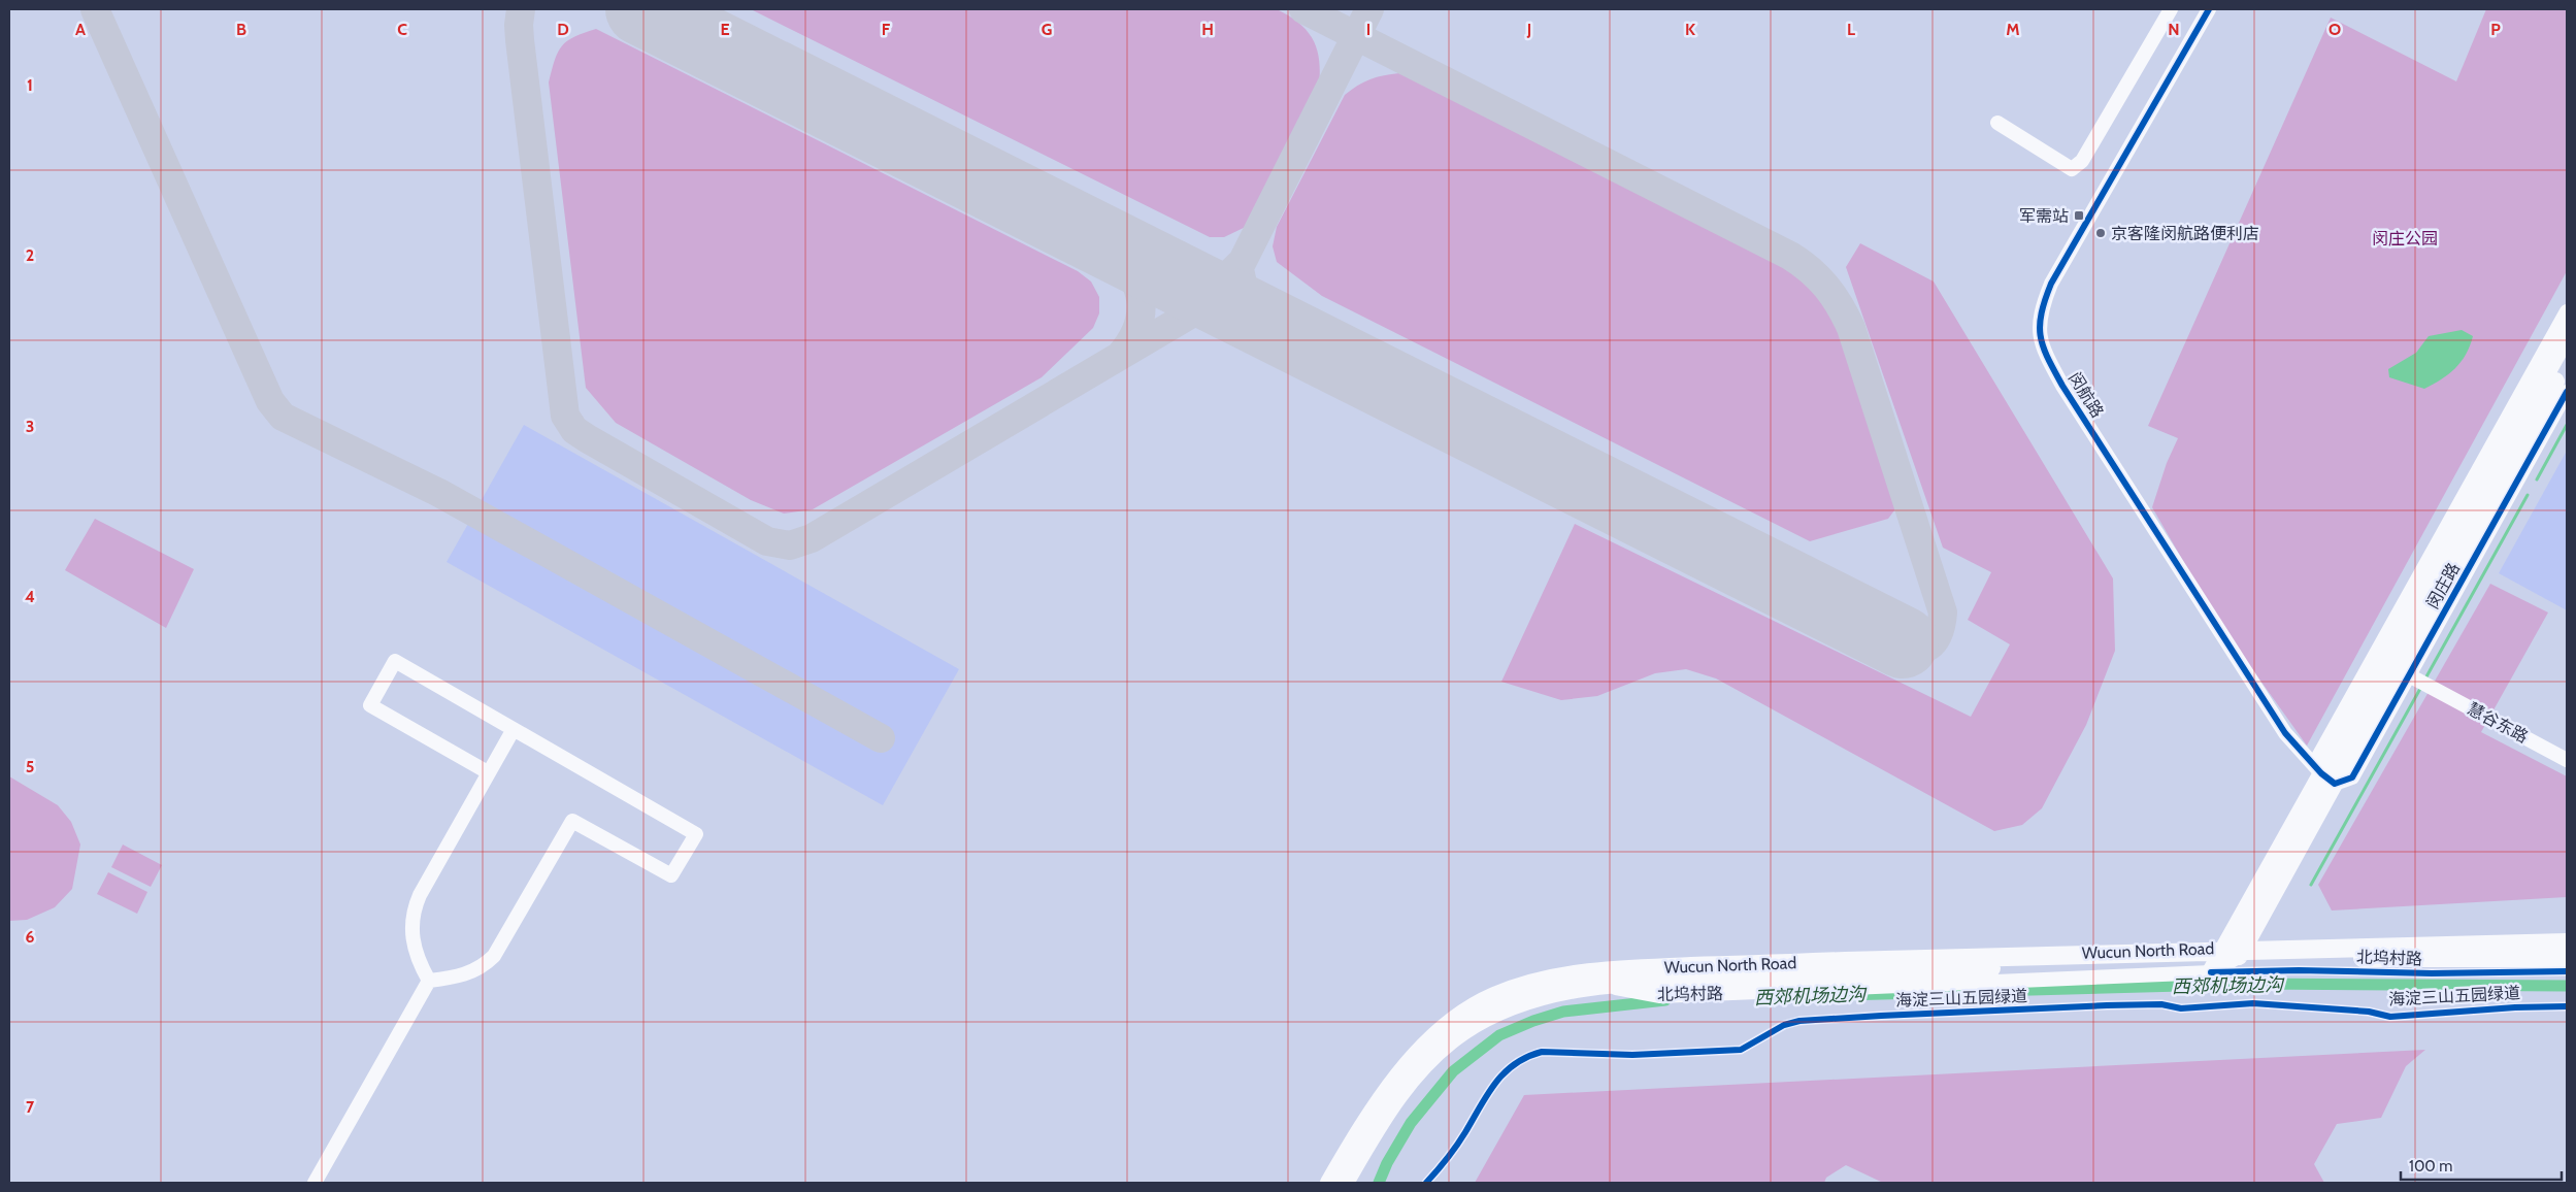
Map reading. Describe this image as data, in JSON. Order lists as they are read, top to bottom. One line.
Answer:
{"streets":{"main road":["闵庄路","Wucun North Road","北坞村路"],"street":["闵航路","慧谷东路"],"cycle path":["海淀三山五园绿道"]},"crossings":[["闵航路","闵庄路"],["闵庄路","慧谷东路"],["闵庄路","Wucun North Road"],["闵庄路","北坞村路"],["Wucun North Road","北坞村路"]],"water":["西郊机场边沟"],"parks":["闵庄公园"],"places":{"transit":["军需站"],"other":["京客隆闵航路便利店"]},"scale_bar":"100 m","grid":{"columns":["A","B","C","D","E","F","G","H","I","J","K","L","M","N","O","P"],"rows":["1","2","3","4","5","6","7"]}}
